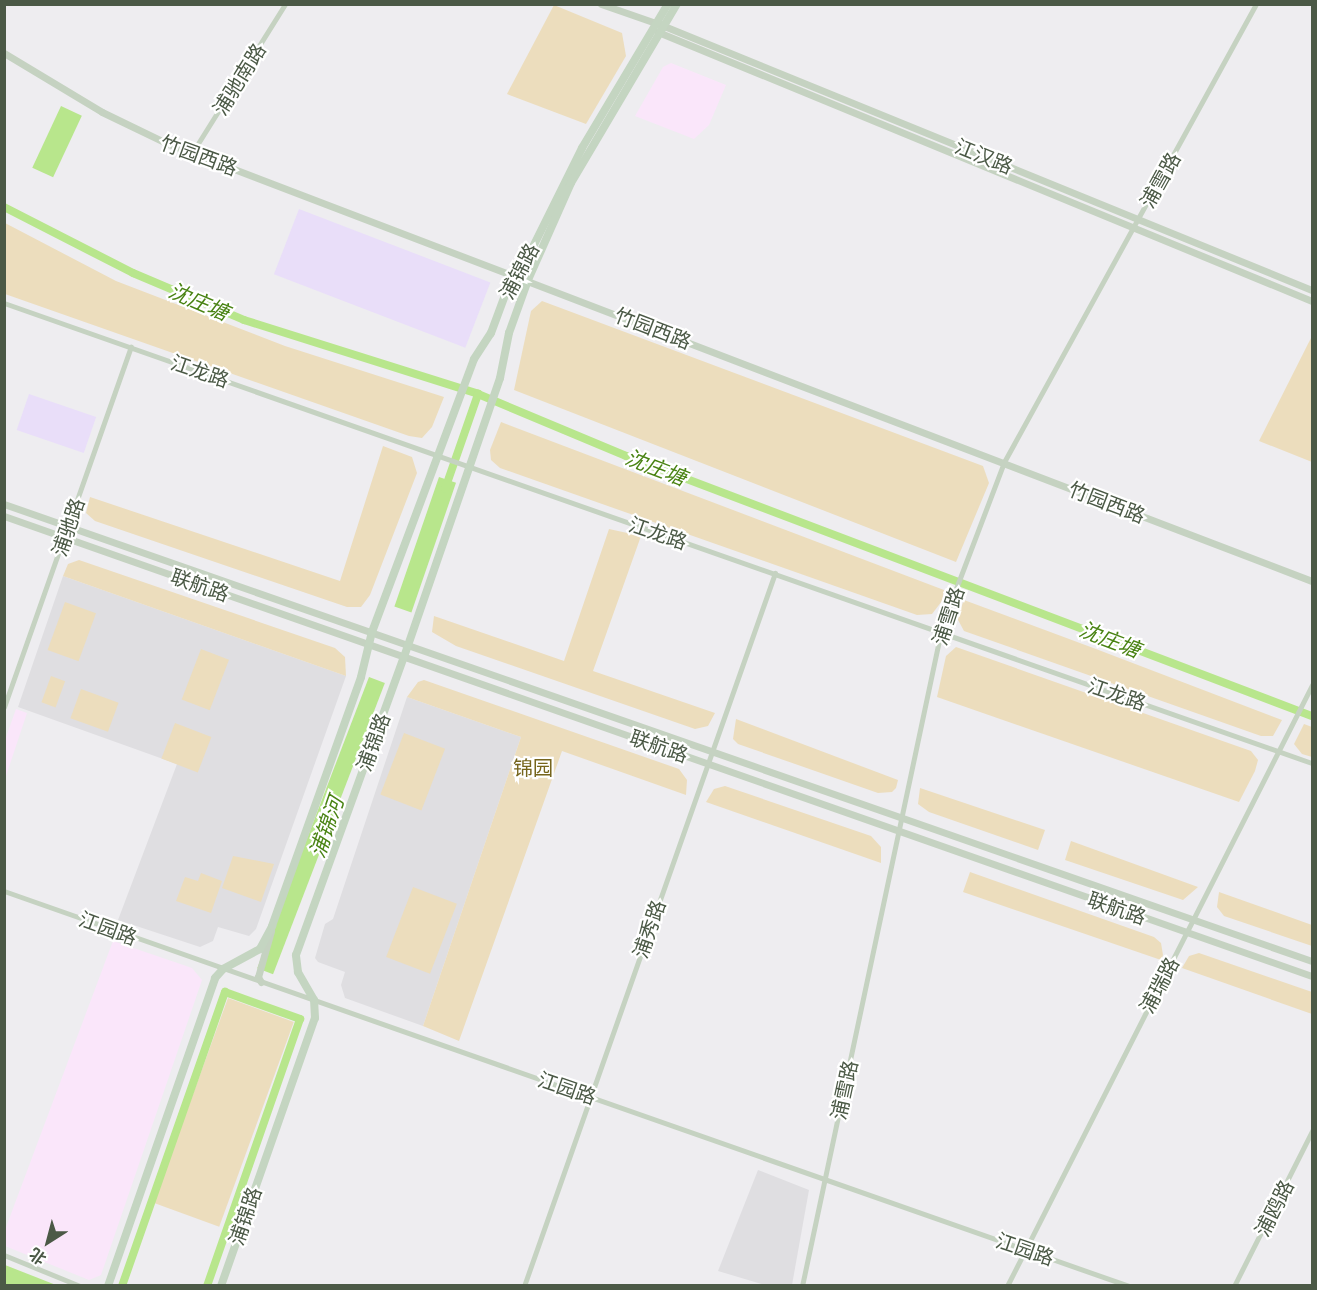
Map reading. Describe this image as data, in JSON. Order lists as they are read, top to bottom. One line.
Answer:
{"streets":{"main road":["浦锦路"],"street":["浦驰南路","竹园西路","江汉路","浦雪路","江龙路","浦驰路","联航路","江园路","浦秀路","浦瑞路","浦鸥路"]},"crossings":[["浦驰南路","竹园西路"],["竹园西路","浦雪路"],["竹园西路","浦锦路"],["江汉路","浦雪路"],["江汉路","浦锦路"],["浦雪路","江龙路"],["浦雪路","联航路"],["浦雪路","江园路"],["浦锦路","江龙路"],["浦锦路","联航路"],["浦锦路","江园路"],["江龙路","浦驰路"],["江龙路","浦秀路"],["江龙路","浦瑞路"],["浦驰路","联航路"],["联航路","浦秀路"],["联航路","浦瑞路"],["江园路","浦秀路"],["江园路","浦瑞路"]],"water":["沈庄塘","浦锦河"],"parks":["锦园"],"north":"bottom left"}
